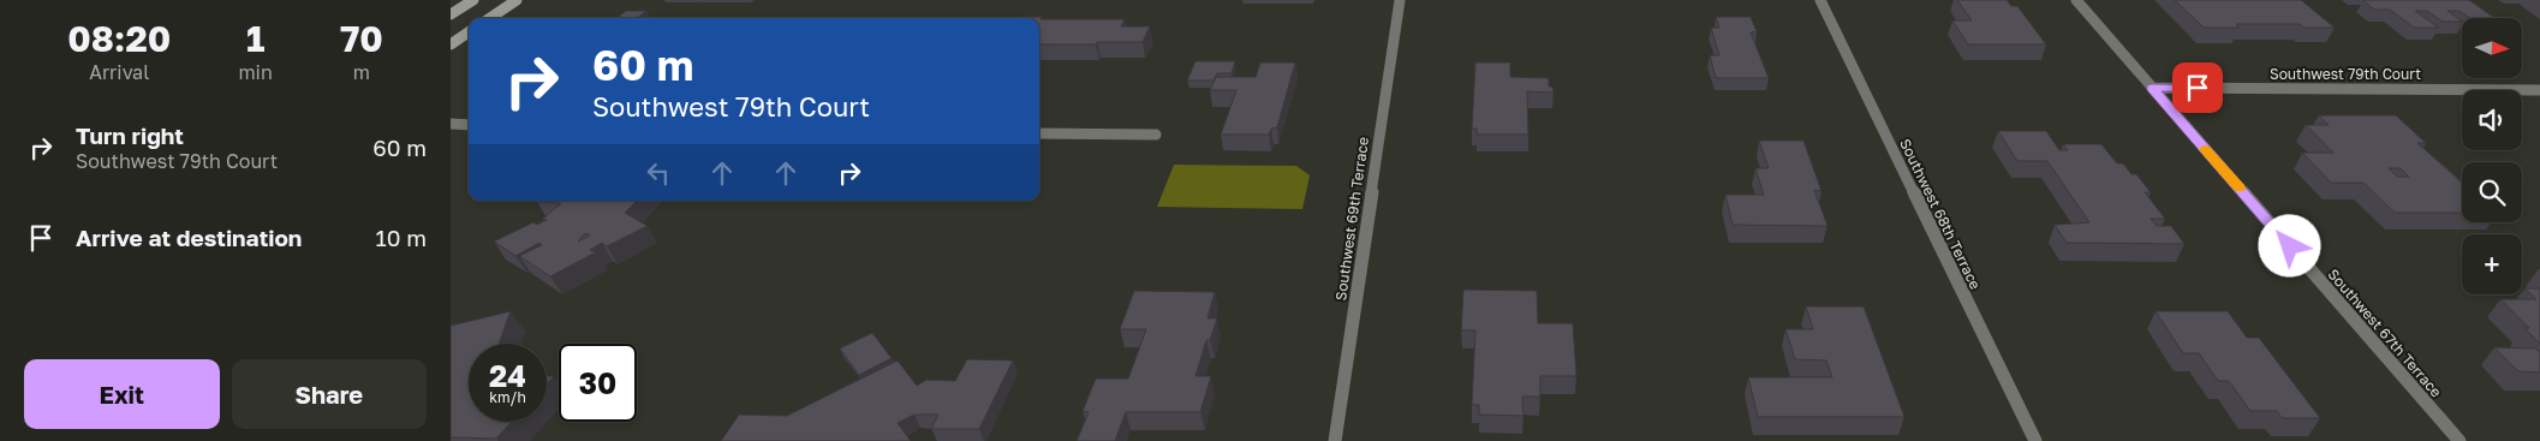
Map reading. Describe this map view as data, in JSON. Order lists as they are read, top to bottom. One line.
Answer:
{"streets":{"street":["Southwest 79th Court","Southwest 68th Terrace","Southwest 69th Terrace","Southwest 67th Terrace"]},"crossings":[["Southwest 79th Court","Southwest 67th Terrace"]],"north":"right","page":{"eta":["08:20","Arrival","1","min","70","m"],"map_buttons":"+","turn":["60 m","Southwest 79th Court"],"list":[{"name":"Turn right","note":"Southwest 79th Court","value":"60 m"},{"name":"Arrive at destination","value":"10 m"}],"speed":"24 km/h","limit":"30","buttons":["Exit","Share"]}}
